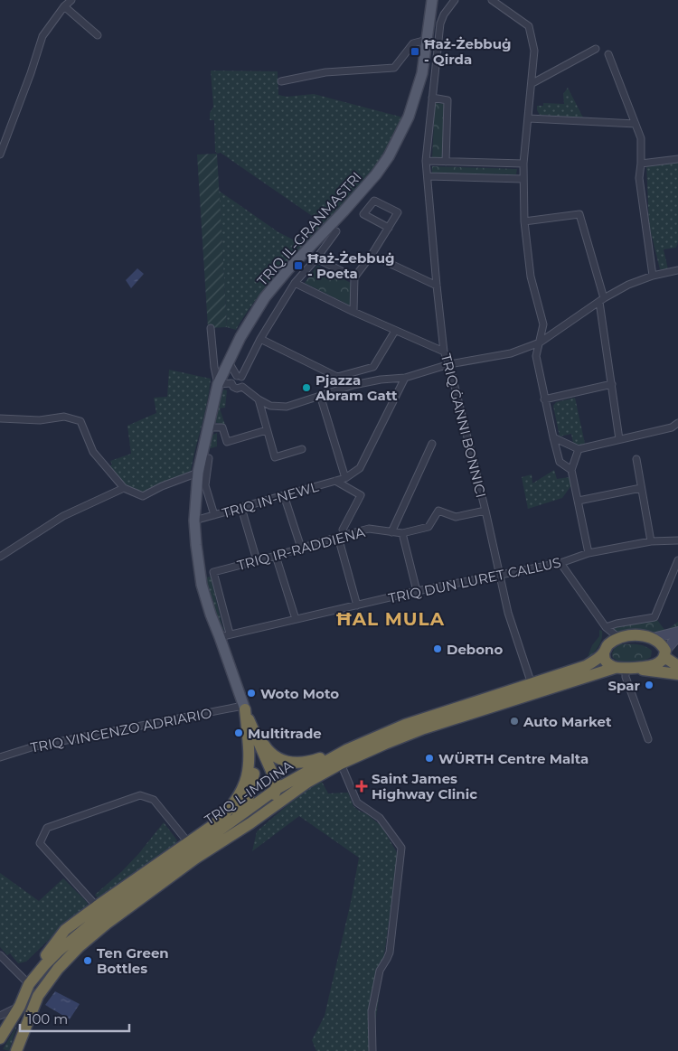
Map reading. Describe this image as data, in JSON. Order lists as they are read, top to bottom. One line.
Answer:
{"streets":{"highway":["TRIQ L-IMDINA"],"main road":["TRIQ IL-GRANMASTRI"],"street":["TRIQ ĠANNI BONNICI","TRIQ IN-NEWL","TRIQ IR-RADDIENA","TRIQ DUN LURET CALLUS","TRIQ VINCENZO ADRIARIO"]},"crossings":[["TRIQ IL-GRANMASTRI","TRIQ IN-NEWL"],["TRIQ IL-GRANMASTRI","TRIQ IR-RADDIENA"],["TRIQ IL-GRANMASTRI","TRIQ DUN LURET CALLUS"],["TRIQ IL-GRANMASTRI","TRIQ VINCENZO ADRIARIO"],["TRIQ ĠANNI BONNICI","TRIQ IR-RADDIENA"],["TRIQ ĠANNI BONNICI","TRIQ DUN LURET CALLUS"],["TRIQ ĠANNI BONNICI","TRIQ L-IMDINA"],["TRIQ IR-RADDIENA","TRIQ DUN LURET CALLUS"]],"districts":["ĦAL MULA"],"places":{"transit":["Ħaż-Żebbuġ - Qirda","Ħaż-Żebbuġ - Poeta"],"other":["Pjazza Abram Gatt","Debono","Spar","Woto Moto","Auto Market","Multitrade","WÜRTH Centre Malta","Ten Green Bottles"],"health":["Saint James Highway Clinic"]},"scale_bar":"100 m"}
